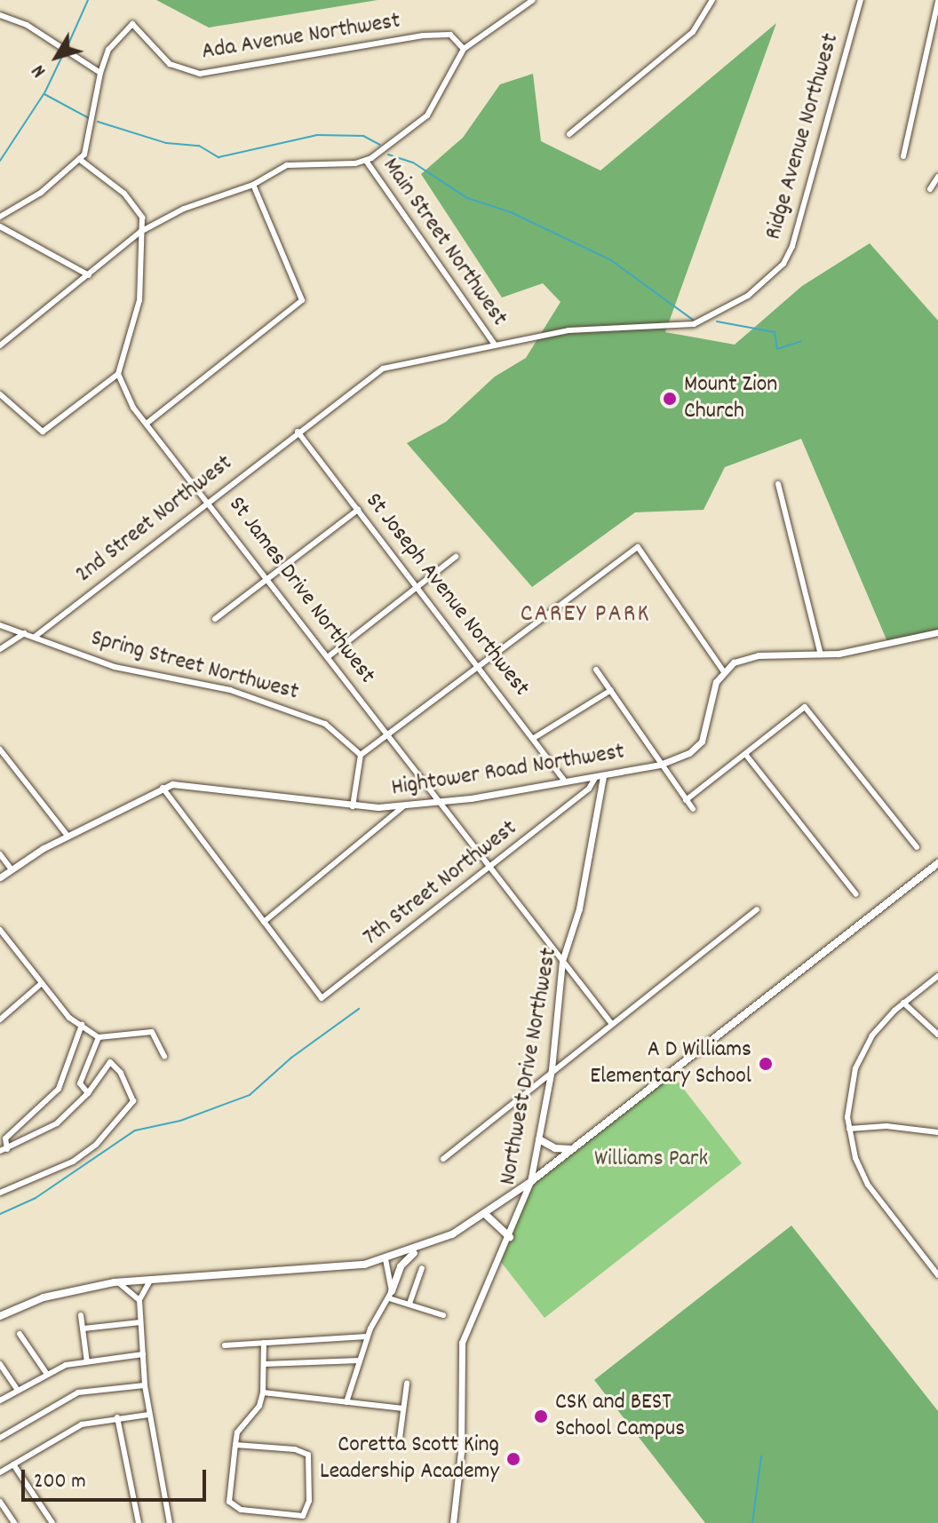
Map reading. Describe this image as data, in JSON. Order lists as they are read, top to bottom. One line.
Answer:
{"streets":{"street":["Ada Avenue Northwest","Ridge Avenue Northwest","Main Street Northwest","2nd Street Northwest","St James Drive Northwest","St Joseph Avenue Northwest","Spring Street Northwest","Hightower Road Northwest","7th Street Northwest","Northwest Drive Northwest"]},"crossings":[["Ridge Avenue Northwest","Main Street Northwest"],["Ridge Avenue Northwest","2nd Street Northwest"],["Ridge Avenue Northwest","St Joseph Avenue Northwest"],["2nd Street Northwest","St James Drive Northwest"],["2nd Street Northwest","St Joseph Avenue Northwest"],["2nd Street Northwest","Spring Street Northwest"],["St James Drive Northwest","Hightower Road Northwest"],["St James Drive Northwest","7th Street Northwest"],["St James Drive Northwest","Northwest Drive Northwest"],["St Joseph Avenue Northwest","Hightower Road Northwest"],["Hightower Road Northwest","7th Street Northwest"],["Hightower Road Northwest","Northwest Drive Northwest"],["7th Street Northwest","Northwest Drive Northwest"]],"districts":["CAREY PARK"],"parks":["Williams Park"],"places":["Mount Zion Church","A D Williams Elementary School","CSK and BEST School Campus","Coretta Scott King Leadership Academy"],"scale_bar":"200 m","north":"bottom left"}
